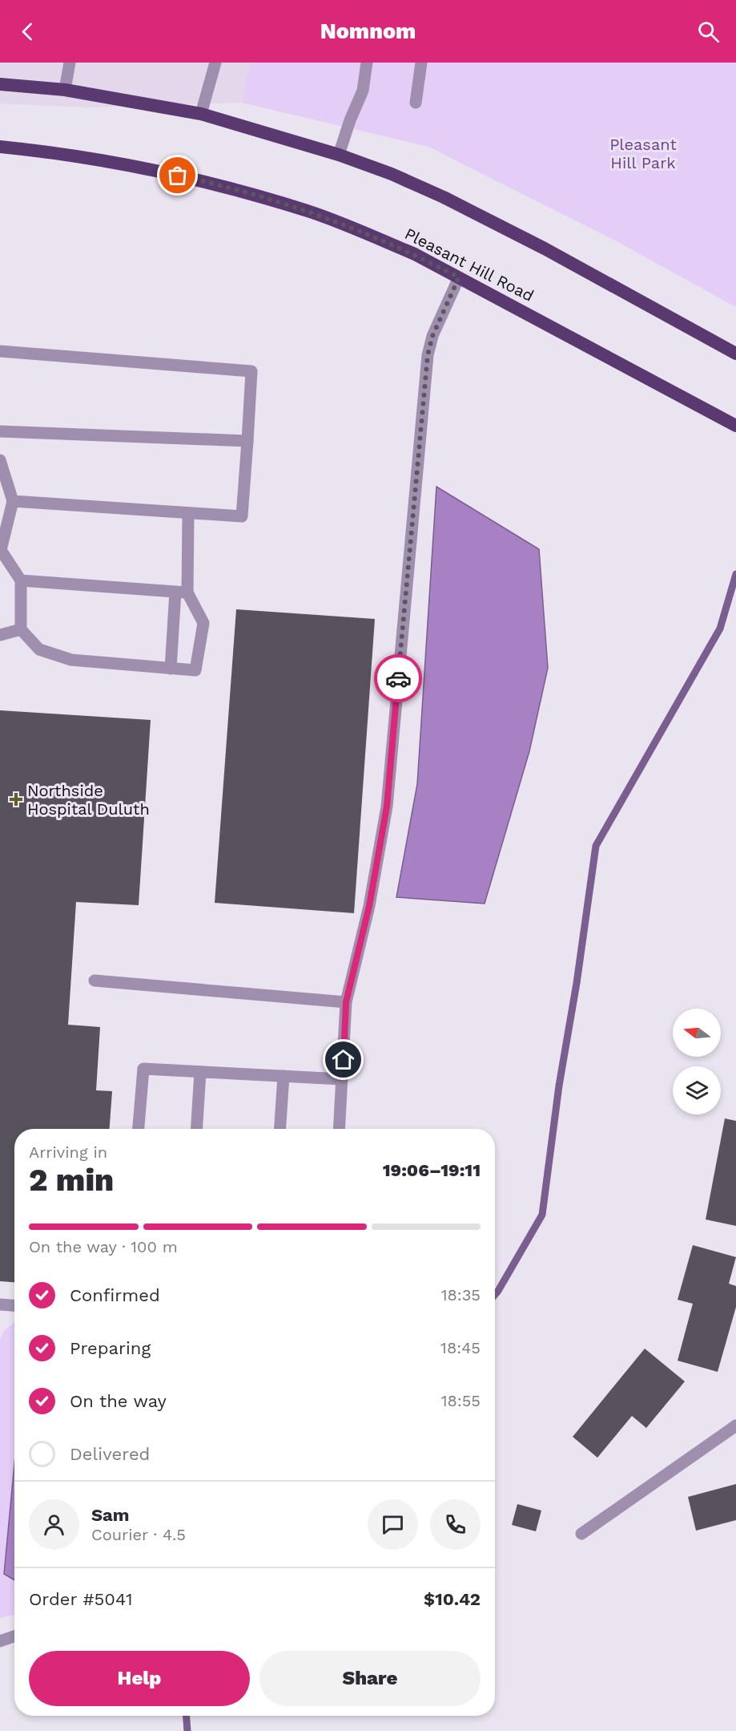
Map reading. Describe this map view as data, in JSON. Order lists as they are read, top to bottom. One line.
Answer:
{"streets":{"highway":["Pleasant Hill Road"]},"parks":["Pleasant Hill Park"],"places":{"health":["Northside Hospital Duluth"]},"north":"left","page":{"header":"Nomnom","heading":["2 min","Arriving in","19:06–19:11"],"panel":["Sam","Courier · 4.5","Order #5041","$10.42"],"bar":"On the way · 100 m","list":[["Confirmed","18:35"],["Preparing","18:45"],["On the way","18:55"],"Delivered"],"buttons":["Help","Share"]}}
